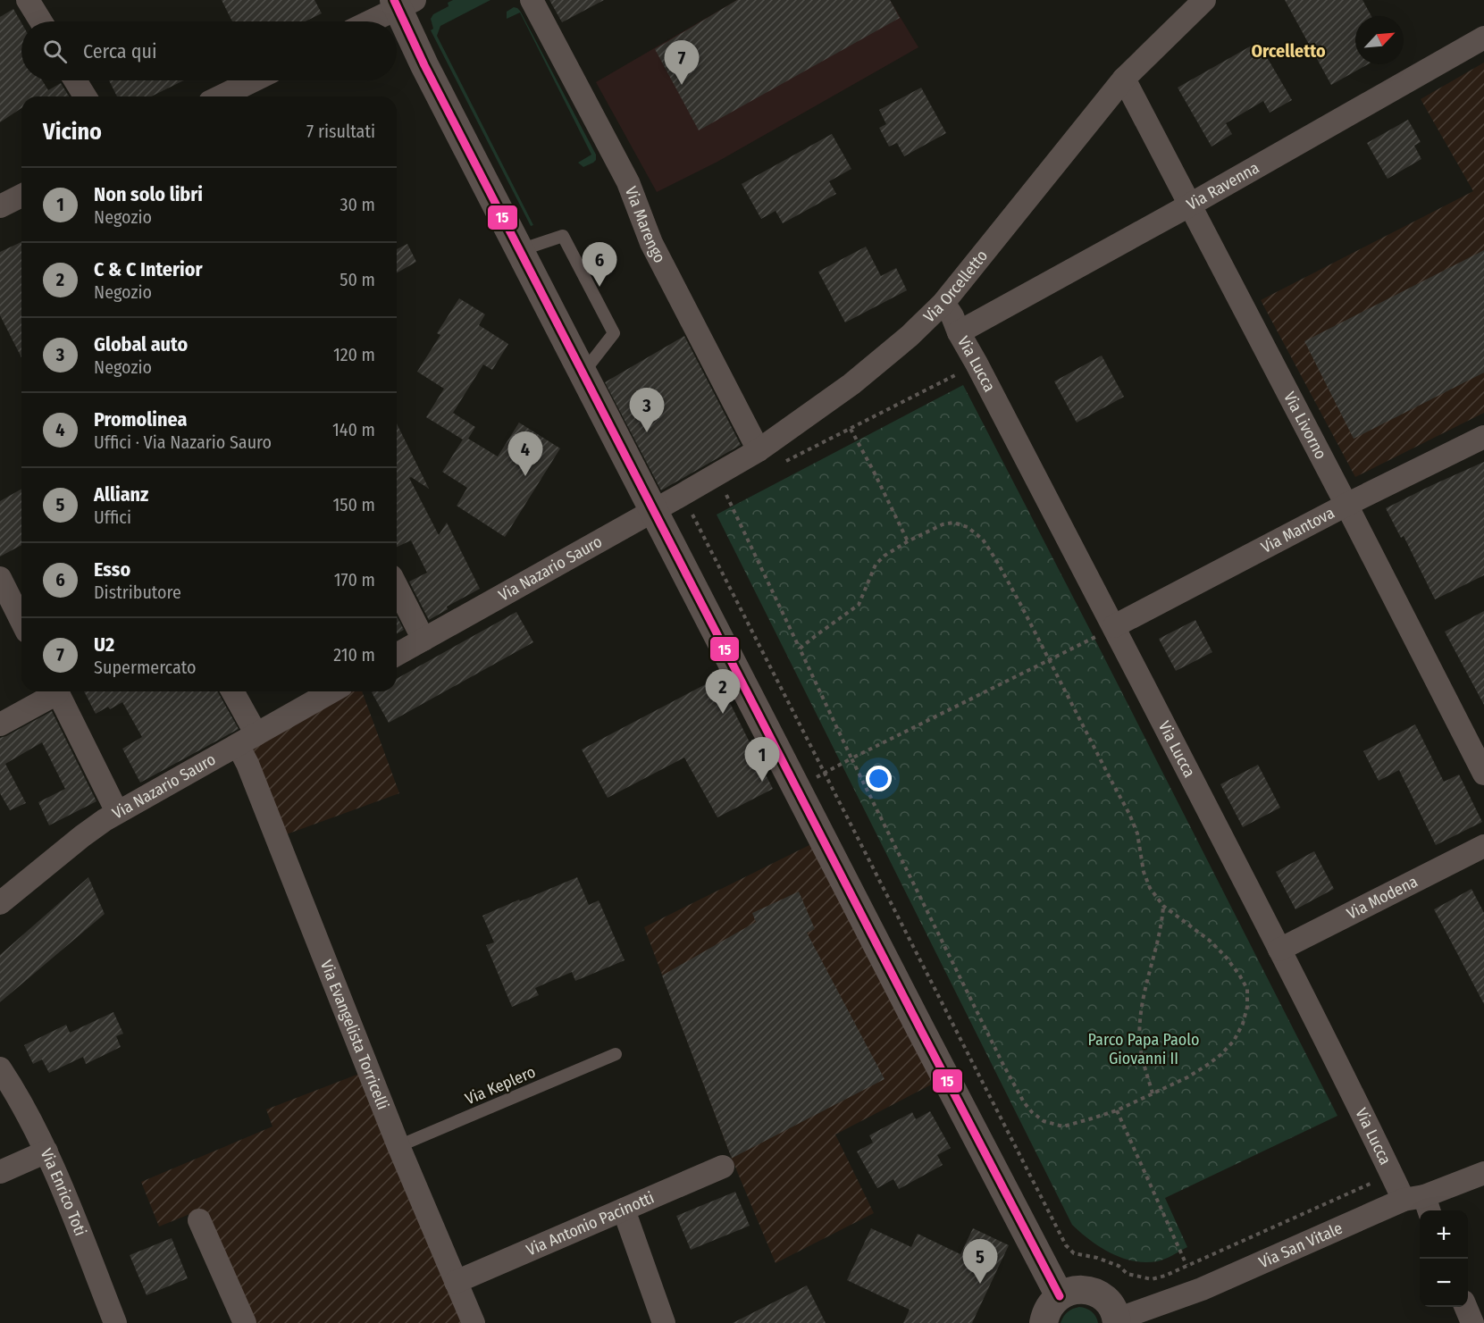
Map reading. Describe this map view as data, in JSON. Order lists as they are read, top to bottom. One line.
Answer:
{"streets":{"street":["Via Ravenna","Via Marengo","Via Orcelletto","Via Lucca","Via Livorno","Via Mantova","Via Nazario Sauro","Via Modena","Via Evangelista Torricelli","Via Enrico Toti","Via Antonio Pacinotti","Via San Vitale"],"lane":["Via Keplero"]},"crossings":[["Via Ravenna","Via Lucca"],["Via Ravenna","Via Livorno"],["Via Marengo","Via Orcelletto"],["Via Orcelletto","Via Lucca"],["Via Orcelletto","Via Livorno"],["Via Orcelletto","Via Nazario Sauro"],["Via Lucca","Via Mantova"],["Via Lucca","Via Modena"],["Via Lucca","Via San Vitale"],["Via Livorno","Via Mantova"],["Via Nazario Sauro","Via Evangelista Torricelli"],["Via Evangelista Torricelli","Via Keplero"],["Via Evangelista Torricelli","Via Antonio Pacinotti"]],"districts":["Orcelletto"],"parks":["Parco Papa Paolo Giovanni II"],"lines":["transit line 15"],"north":"top right","page":{"search":"Cerca qui","pins":["7","6","3","4","2","1","5"],"heading":["Vicino","7 risultati"],"list":[{"mark":"1","name":"Non solo libri","note":"Negozio","value":"30 m"},{"mark":"2","name":"C & C Interior","note":"Negozio","value":"50 m"},{"mark":"3","name":"Global auto","note":"Negozio","value":"120 m"},{"mark":"4","name":"Promolinea","note":"Uffici · Via Nazario Sauro","value":"140 m"},{"mark":"5","name":"Allianz","note":"Uffici","value":"150 m"},{"mark":"6","name":"Esso","note":"Distributore","value":"170 m"},{"mark":"7","name":"U2","note":"Supermercato","value":"210 m"}],"map_buttons":["+","−"]}}
